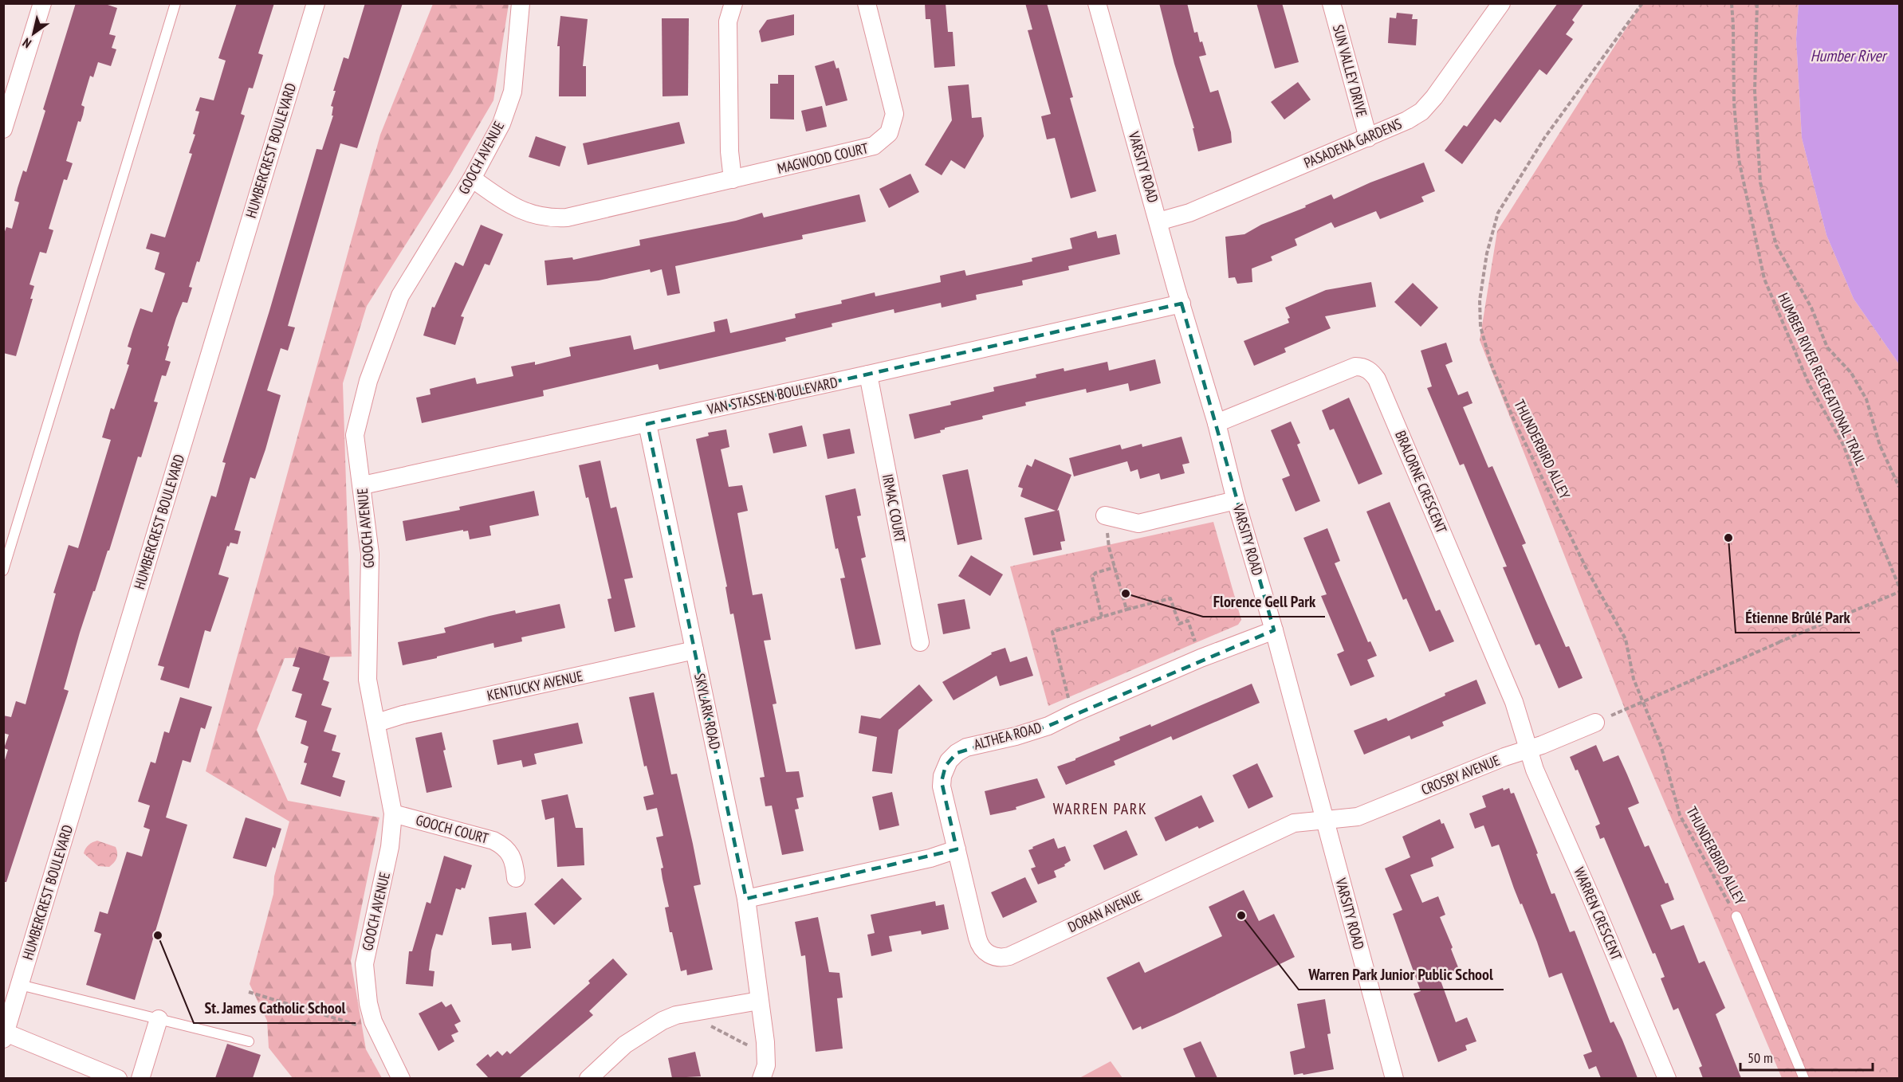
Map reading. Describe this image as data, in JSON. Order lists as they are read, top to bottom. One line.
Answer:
{"streets":{"street":["SUN VALLEY DRIVE","PASADENA GARDENS","HUMBERCREST BOULEVARD","GOOCH AVENUE","MAGWOOD COURT","VARSITY ROAD","VAN STASSEN BOULEVARD","BRALORNE CRESCENT","IRMAC COURT","KENTUCKY AVENUE","SKYLARK ROAD","ALTHEA ROAD","CROSBY AVENUE","GOOCH COURT","DORAN AVENUE","WARREN CRESCENT"],"path":["HUMBER RIVER RECREATIONAL TRAIL","THUNDERBIRD ALLEY"]},"crossings":[["SUN VALLEY DRIVE","PASADENA GARDENS"],["PASADENA GARDENS","VARSITY ROAD"],["GOOCH AVENUE","MAGWOOD COURT"],["GOOCH AVENUE","VAN STASSEN BOULEVARD"],["GOOCH AVENUE","KENTUCKY AVENUE"],["GOOCH AVENUE","GOOCH COURT"],["VARSITY ROAD","VAN STASSEN BOULEVARD"],["VARSITY ROAD","BRALORNE CRESCENT"],["VARSITY ROAD","ALTHEA ROAD"],["VARSITY ROAD","CROSBY AVENUE"],["VARSITY ROAD","DORAN AVENUE"],["VAN STASSEN BOULEVARD","IRMAC COURT"],["VAN STASSEN BOULEVARD","SKYLARK ROAD"],["BRALORNE CRESCENT","CROSBY AVENUE"],["BRALORNE CRESCENT","WARREN CRESCENT"],["KENTUCKY AVENUE","SKYLARK ROAD"],["ALTHEA ROAD","DORAN AVENUE"],["CROSBY AVENUE","DORAN AVENUE"],["CROSBY AVENUE","WARREN CRESCENT"]],"districts":["WARREN PARK"],"water":["Humber River"],"places":["Étienne Brûlé Park","Florence Gell Park","Warren Park Junior Public School","St. James Catholic School"],"scale_bar":"50 m","north":"bottom left"}
